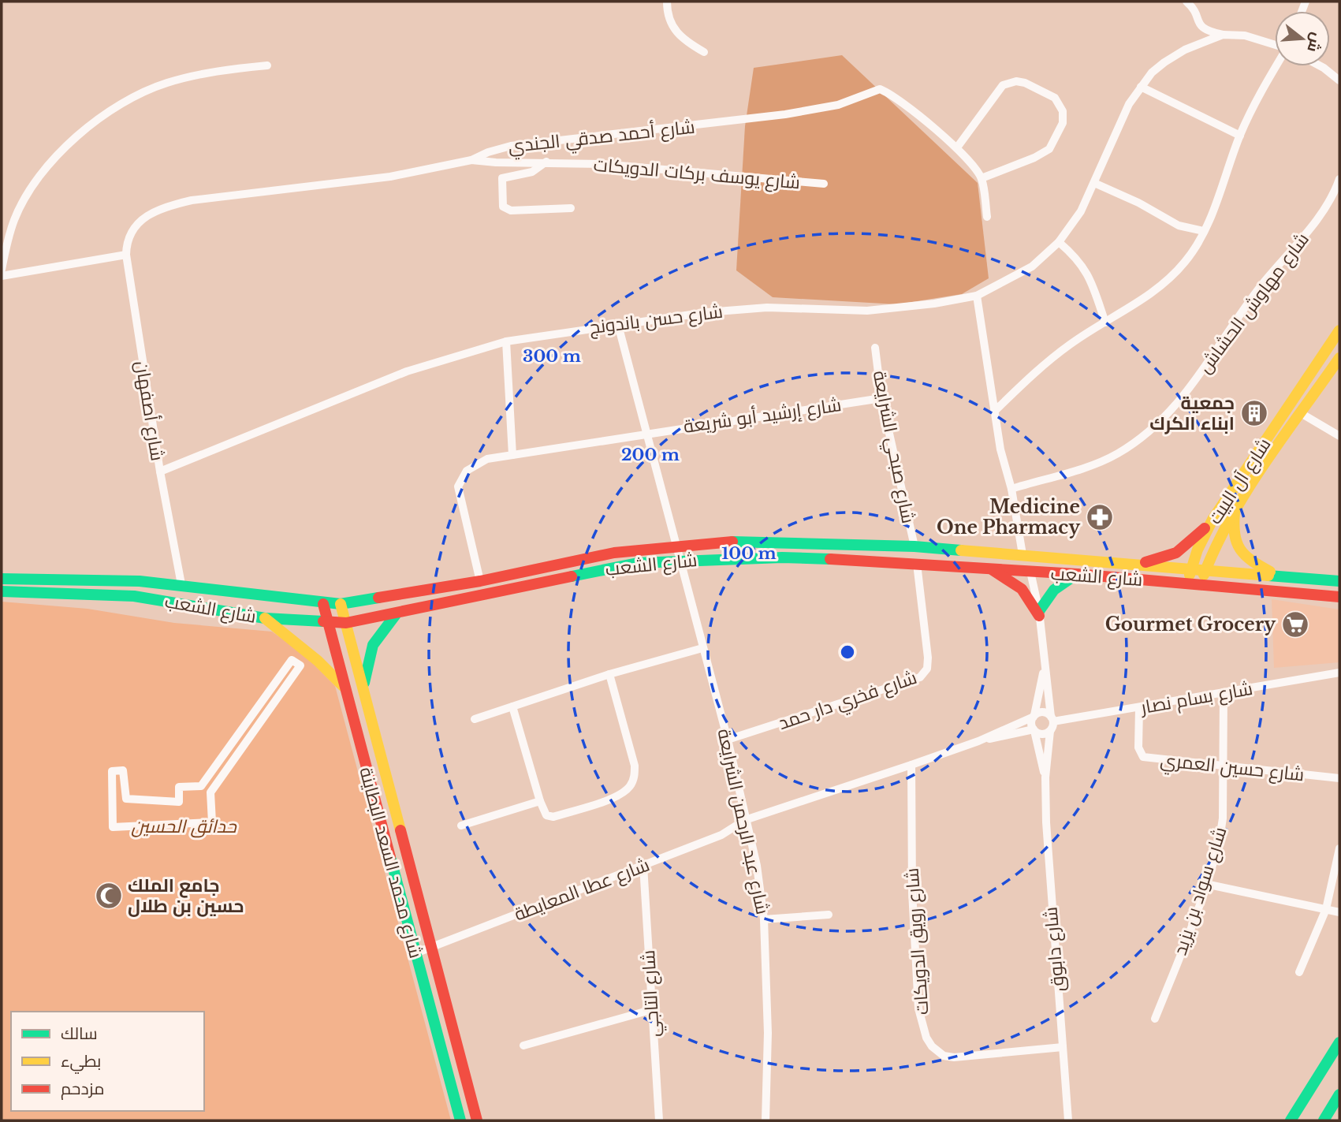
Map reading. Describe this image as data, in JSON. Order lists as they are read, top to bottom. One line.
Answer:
{"streets":{"main road":["شارع آل البيت","شارع الشعب","شارع محمد السعد البطاينة"],"street":["شارع أحمد صدقي الجندي","شارع يوسف بركات الدويكات","شارع مهاوش الحشاش","شارع حسن باندونج","شارع أصفهان","شارع إرشيد أبو شريعة","شارع صبحي الشرايعة","شارع بسام نصار","شارع فخري دار حمد","شارع حسين العمري","شارع عبد الرحمن الشرايعة","شارع عطا المعايطة","شارع سواد بن يزيد","شارع رويق الدويكات","شارع دابوق","شارع التاجي"]},"crossings":[["شارع أحمد صدقي الجندي","شارع يوسف بركات الدويكات"],["شارع أحمد صدقي الجندي","شارع أصفهان"],["شارع حسن باندونج","شارع أصفهان"],["شارع حسن باندونج","شارع عبد الرحمن الشرايعة"],["شارع أصفهان","شارع الشعب"],["شارع إرشيد أبو شريعة","شارع صبحي الشرايعة"],["شارع إرشيد أبو شريعة","شارع الشعب"],["شارع إرشيد أبو شريعة","شارع عبد الرحمن الشرايعة"],["شارع صبحي الشرايعة","شارع الشعب"],["شارع آل البيت","شارع الشعب"],["شارع الشعب","شارع فخري دار حمد"],["شارع الشعب","شارع عبد الرحمن الشرايعة"],["شارع الشعب","شارع محمد السعد البطاينة"],["شارع بسام نصار","شارع حسين العمري"],["شارع بسام نصار","شارع سواد بن يزيد"],["شارع بسام نصار","شارع دابوق"],["شارع فخري دار حمد","شارع عبد الرحمن الشرايعة"],["شارع حسين العمري","شارع سواد بن يزيد"],["شارع عبد الرحمن الشرايعة","شارع عطا المعايطة"],["شارع محمد السعد البطاينة","شارع عطا المعايطة"],["شارع عطا المعايطة","شارع التاجي"],["شارع رويق الدويكات","شارع دابوق"]],"parks":["حدائق الحسين"],"places":{"building":["جمعية ابناء الكرك"],"pharmacy":["Medicine One Pharmacy"],"supermarket":["Gourmet Grocery"],"mosque":["جامع الملك حسين بن طلال"]},"legend":["سالك","بطيء","مزدحم"],"north":"right","rings":["300 m","200 m","100 m"]}
